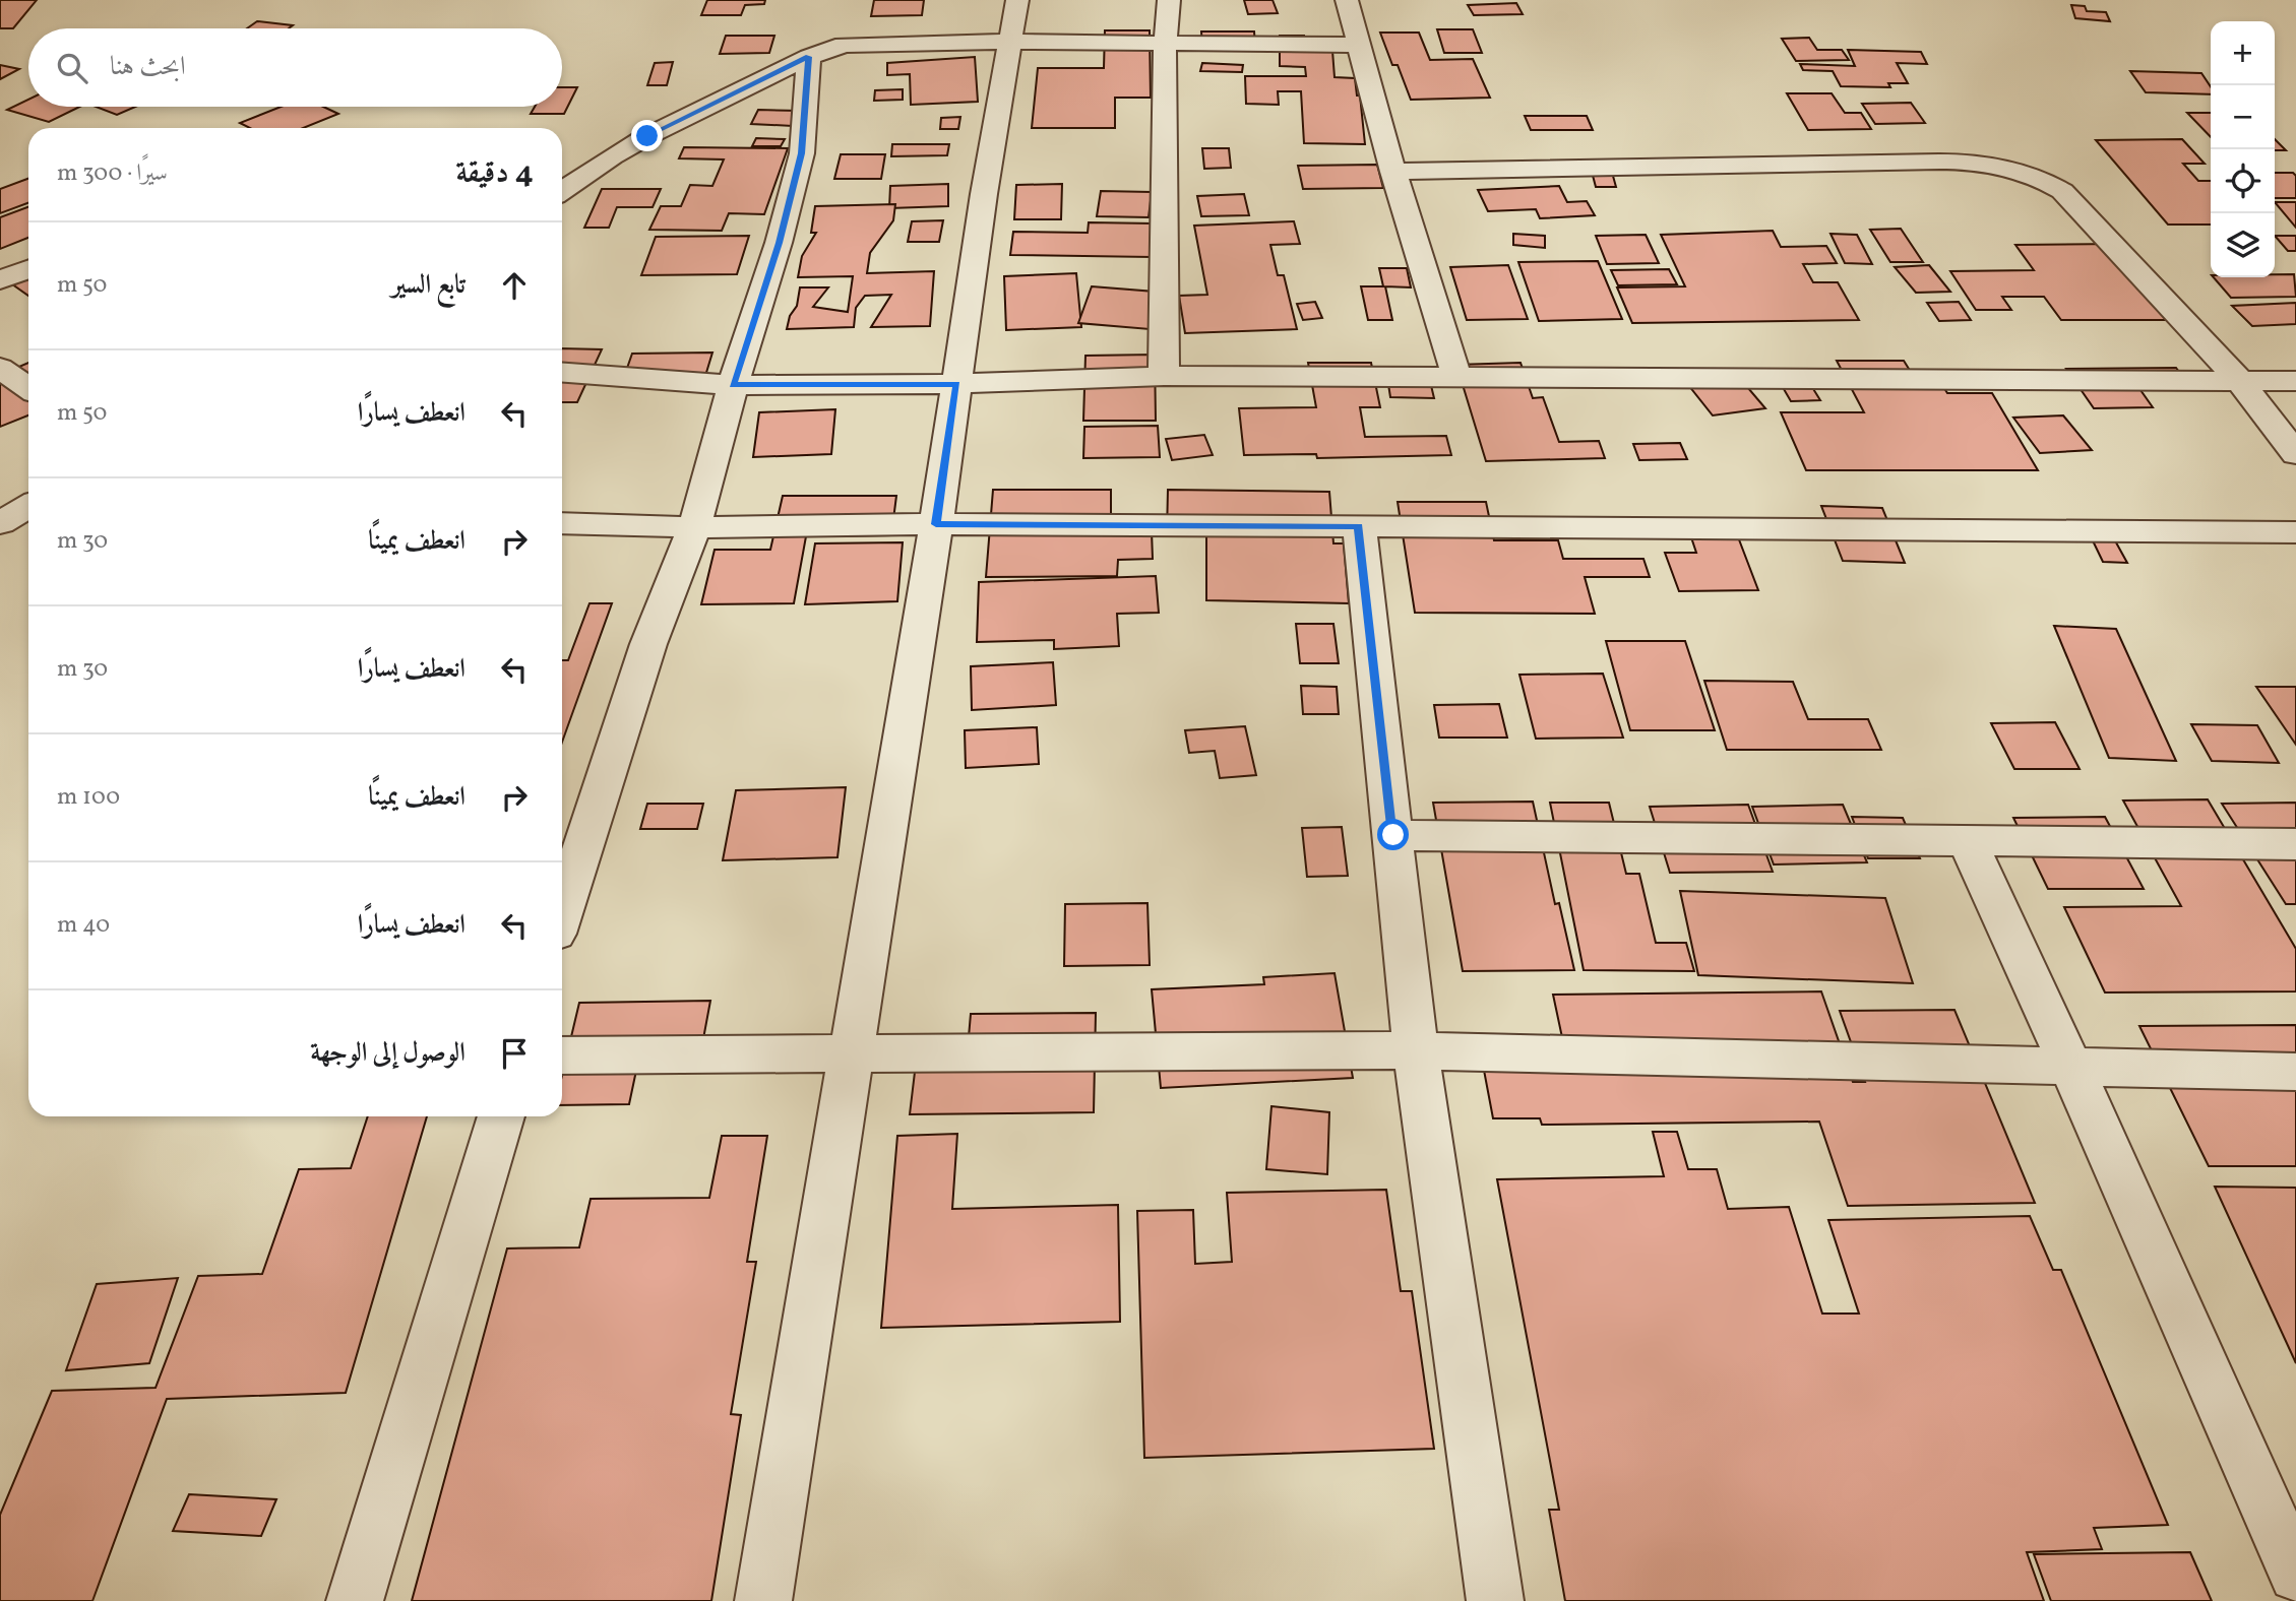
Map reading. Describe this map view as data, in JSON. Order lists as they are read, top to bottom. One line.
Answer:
{"page":{"map_buttons":["+","−"],"search":"ابحث هنا","heading":["4 دقيقة","سيرًا · 300 m"],"list":[["تابع السير","50 m"],["انعطف يسارًا","50 m"],["انعطف يمينًا","30 m"],["انعطف يسارًا","30 m"],["انعطف يمينًا","100 m"],["انعطف يسارًا","40 m"],"الوصول إلى الوجهة"]}}
